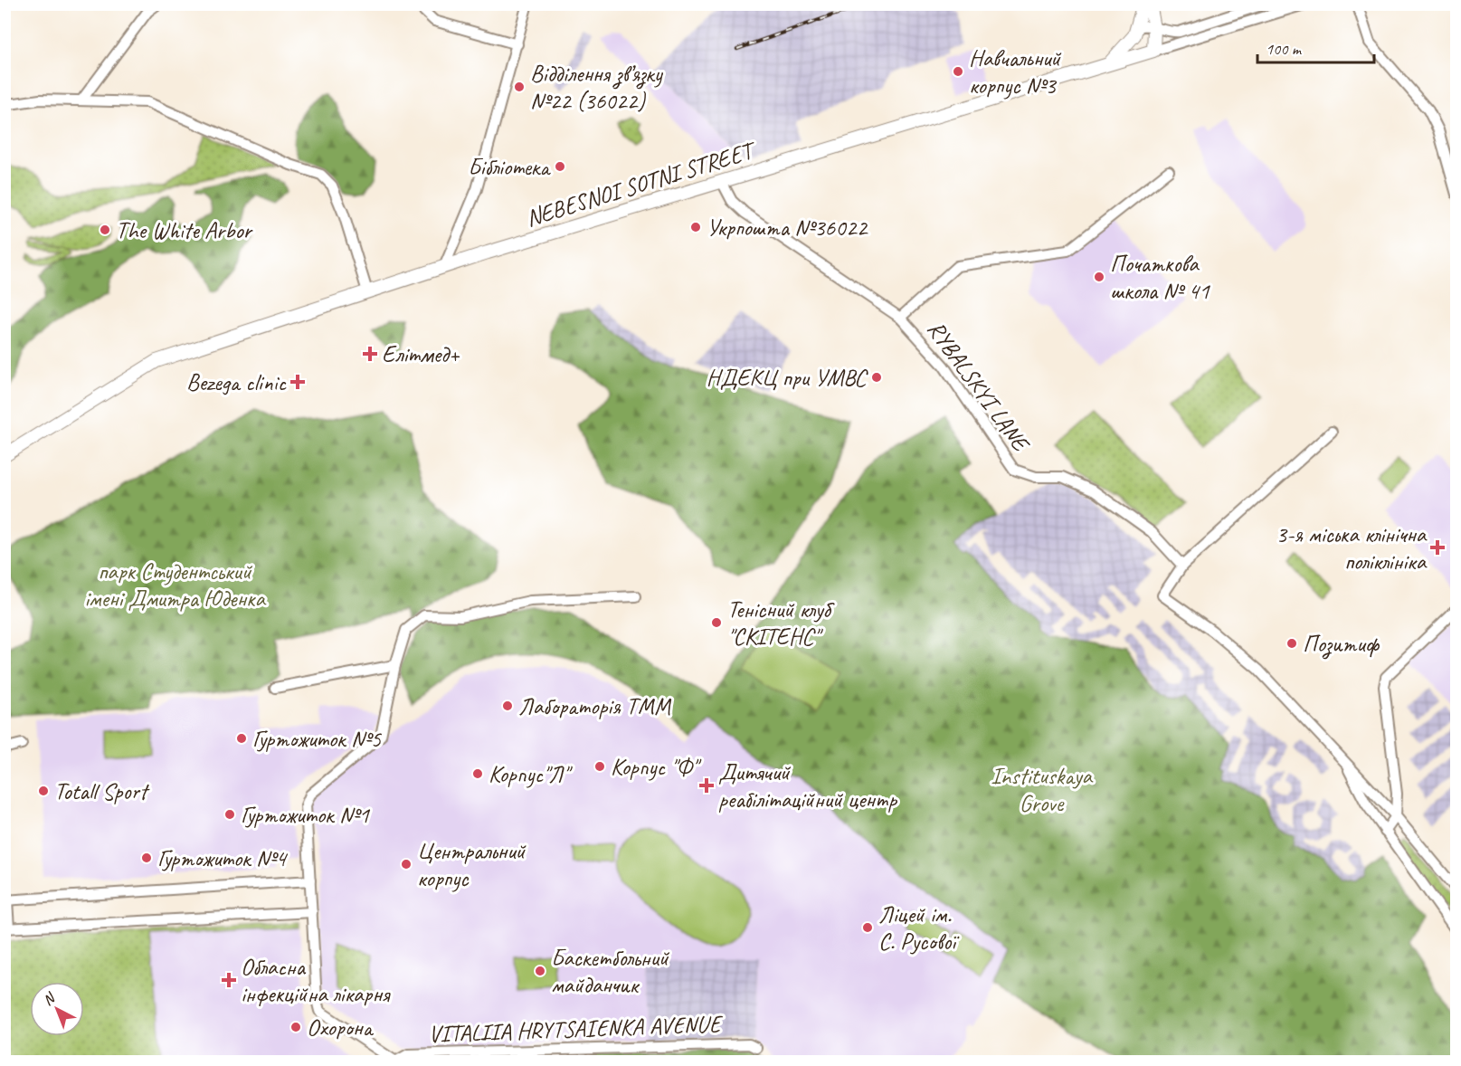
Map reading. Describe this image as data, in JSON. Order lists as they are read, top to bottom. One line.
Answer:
{"streets":{"main road":["NEBESNOI SOTNI STREET"],"street":["RYBALSKYI LANE","VITALIIA HRYTSAIENKA AVENUE"]},"crossings":[["NEBESNOI SOTNI STREET","RYBALSKYI LANE"]],"parks":["парк Студентський імені Дмитра Юденка","Іnstituskaya Grove"],"places":{"other":["Навчальний корпус №3","Відділення зв’язку №22 (36022)","Бібліотека","Укрпошта №36022","The White Arbor","Початкова школа № 41","НДЕКЦ при УМВС","Тенісний клуб \"СКІТЕНС\"","Позитиф","Лабораторія ТММ","Гуртожиток №5","Корпус \"Ф\"","Корпус\"Л\"","Totall Sport","Гуртожиток №1","Гуртожиток №4","Центральний корпус","Ліцей ім. С. Русової","Баскетбольний майданчик","Охорона"],"health":["Елітмед+","Bezega clinic","3-я міська клінічна поліклініка","Дитячий реабілітаційний центр","Обласна інфекційна лікарня"]},"scale_bar":"100 m","north":"top left"}
